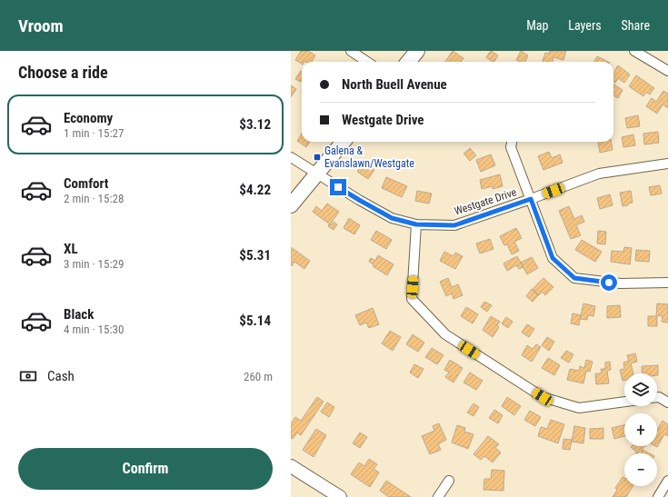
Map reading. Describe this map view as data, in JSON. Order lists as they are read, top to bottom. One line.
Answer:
{"streets":{"street":["Westgate Drive"]},"places":{"transit":["Galena & Evanslawn/Westgate"]},"page":{"header":"Vroom","nav":["Map","Layers","Share"],"heading":"Choose a ride","banner":["North Buell Avenue","Westgate Drive"],"list":[{"name":"Economy","note":"1 min · 15:27","value":"$3.12"},{"name":"Comfort","note":"2 min · 15:28","value":"$4.22"},{"name":"XL","note":"3 min · 15:29","value":"$5.31"},{"name":"Black","note":"4 min · 15:30","value":"$5.14"}],"pay":["Cash","260 m"],"map_buttons":["+","−"],"buttons":"Confirm"}}
